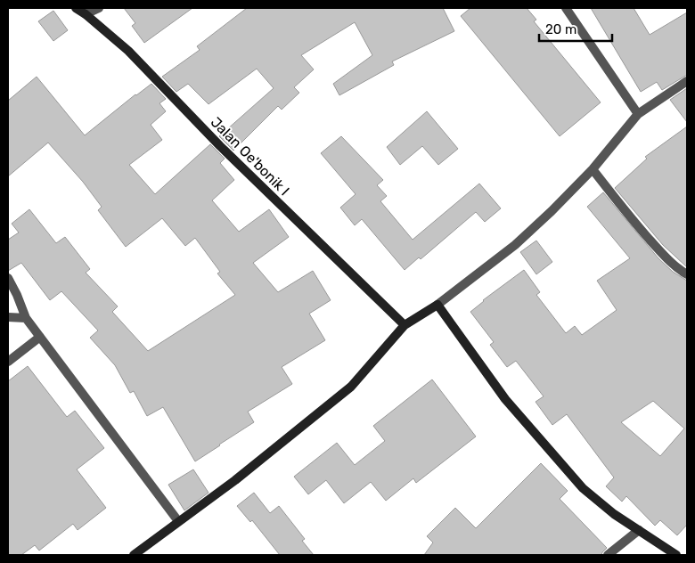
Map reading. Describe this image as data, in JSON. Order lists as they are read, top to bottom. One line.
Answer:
{"streets":{"street":["Jalan Oe'bonik I"]},"scale_bar":"20 m"}
